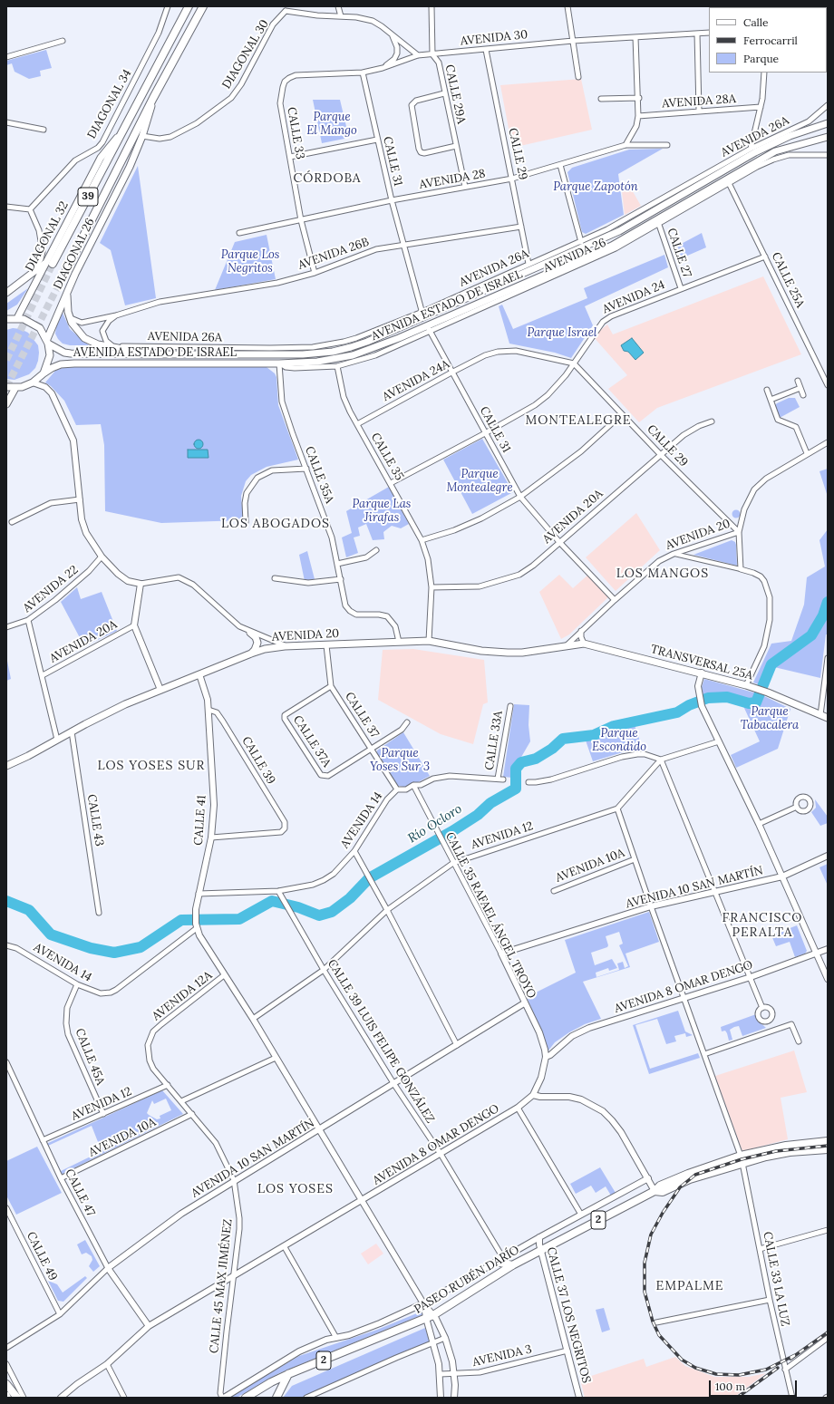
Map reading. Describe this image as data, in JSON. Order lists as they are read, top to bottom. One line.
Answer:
{"streets":{"highway":["39","2","PASEO RUBÉN DARÍO"],"main road":["DIAGONAL 32","DIAGONAL 26","AVENIDA ESTADO DE ISRAEL","AVENIDA 20","TRANSVERSAL 25A"],"street":["AVENIDA 30","DIAGONAL 30","CALLE 29A","AVENIDA 28A","DIAGONAL 34","CALLE 33","AVENIDA 26A","CALLE 29","CALLE 31","AVENIDA 28","CALLE 27","AVENIDA 26B","AVENIDA 26","CALLE 25A","AVENIDA 24","AVENIDA 24A","CALLE 35","CALLE 35A","AVENIDA 20A","AVENIDA 22","CALLE 37","CALLE 33A","CALLE 37A","CALLE 39","CALLE 43","CALLE 41","AVENIDA 14","AVENIDA 12","AVENIDA 10A","AVENIDA 10 SAN MARTÍN","CALLE 35 RAFAEL ÁNGEL TROYO","AVENIDA 8 OMAR DENGO","AVENIDA 12A","CALLE 39 LUIS FELIPE GONZÁLEZ","CALLE 45A","CALLE 47","CALLE 49","CALLE 33 LA LUZ","CALLE 45 MAX JIMÉNEZ","CALLE 37 LOS NEGRITOS","AVENIDA 3"]},"crossings":[["AVENIDA 30","CALLE 29A"],["AVENIDA 30","CALLE 33"],["AVENIDA 30","CALLE 29"],["AVENIDA 30","CALLE 31"],["DIAGONAL 30","DIAGONAL 26"],["CALLE 29A","AVENIDA 28"],["CALLE 33","AVENIDA 28"],["CALLE 33","AVENIDA 26B"],["AVENIDA 26A","CALLE 29"],["AVENIDA 26A","CALLE 31"],["AVENIDA 26A","AVENIDA ESTADO DE ISRAEL"],["CALLE 29","AVENIDA 28"],["CALLE 29","AVENIDA 26B"],["CALLE 29","AVENIDA 24"],["CALLE 29","AVENIDA 24A"],["CALLE 29","AVENIDA 20A"],["CALLE 29","AVENIDA 20"],["CALLE 31","AVENIDA 28"],["CALLE 31","AVENIDA 26B"],["CALLE 31","AVENIDA 26"],["CALLE 31","AVENIDA 24"],["CALLE 31","AVENIDA ESTADO DE ISRAEL"],["CALLE 31","AVENIDA 24A"],["CALLE 31","AVENIDA 20A"],["CALLE 31","AVENIDA 20"],["39","DIAGONAL 32"],["39","DIAGONAL 26"],["DIAGONAL 32","AVENIDA ESTADO DE ISRAEL"],["CALLE 27","AVENIDA 26"],["CALLE 27","AVENIDA 24"],["DIAGONAL 26","AVENIDA ESTADO DE ISRAEL"],["AVENIDA 26","CALLE 25A"],["AVENIDA 26","AVENIDA ESTADO DE ISRAEL"],["AVENIDA 26","CALLE 35"],["AVENIDA 26","CALLE 35A"],["CALLE 25A","AVENIDA 24"],["AVENIDA 24","AVENIDA 24A"],["AVENIDA 24","CALLE 35"],["AVENIDA ESTADO DE ISRAEL","CALLE 35A"],["AVENIDA 24A","CALLE 35"],["CALLE 35","AVENIDA 20A"],["CALLE 35","AVENIDA 20"],["CALLE 35A","AVENIDA 20"],["AVENIDA 20","TRANSVERSAL 25A"],["AVENIDA 20","CALLE 37"],["AVENIDA 20","CALLE 43"],["AVENIDA 20","CALLE 41"],["CALLE 37","CALLE 37A"],["CALLE 37","AVENIDA 14"],["CALLE 33A","AVENIDA 14"],["CALLE 39","CALLE 41"],["CALLE 41","AVENIDA 14"],["AVENIDA 14","CALLE 35 RAFAEL ÁNGEL TROYO"],["AVENIDA 14","CALLE 39 LUIS FELIPE GONZÁLEZ"],["AVENIDA 14","CALLE 45A"],["AVENIDA 12","CALLE 35 RAFAEL ÁNGEL TROYO"],["AVENIDA 12","CALLE 39 LUIS FELIPE GONZÁLEZ"],["AVENIDA 12","CALLE 45A"],["AVENIDA 12","CALLE 47"],["AVENIDA 12","CALLE 33 LA LUZ"],["AVENIDA 12","CALLE 45 MAX JIMÉNEZ"],["AVENIDA 10A","CALLE 47"],["AVENIDA 10A","CALLE 33 LA LUZ"],["AVENIDA 10A","CALLE 45 MAX JIMÉNEZ"],["AVENIDA 10 SAN MARTÍN","CALLE 35 RAFAEL ÁNGEL TROYO"],["AVENIDA 10 SAN MARTÍN","CALLE 39 LUIS FELIPE GONZÁLEZ"],["AVENIDA 10 SAN MARTÍN","CALLE 47"],["AVENIDA 10 SAN MARTÍN","CALLE 49"],["AVENIDA 10 SAN MARTÍN","CALLE 33 LA LUZ"],["AVENIDA 10 SAN MARTÍN","CALLE 45 MAX JIMÉNEZ"],["CALLE 35 RAFAEL ÁNGEL TROYO","AVENIDA 8 OMAR DENGO"],["AVENIDA 8 OMAR DENGO","CALLE 39 LUIS FELIPE GONZÁLEZ"],["AVENIDA 8 OMAR DENGO","CALLE 47"],["AVENIDA 8 OMAR DENGO","CALLE 33 LA LUZ"],["AVENIDA 8 OMAR DENGO","CALLE 45 MAX JIMÉNEZ"],["AVENIDA 12A","CALLE 45 MAX JIMÉNEZ"],["CALLE 33 LA LUZ","PASEO RUBÉN DARÍO"],["PASEO RUBÉN DARÍO","CALLE 37 LOS NEGRITOS"],["CALLE 37 LOS NEGRITOS","AVENIDA 3"]],"districts":["CÓRDOBA","MONTEALEGRE","LOS ABOGADOS","LOS MANGOS","LOS YOSES SUR","FRANCISCO PERALTA","LOS YOSES","EMPALME"],"water":["Río Ocloro"],"parks":["Parque El Mango","Parque Zapotón","Parque Los Negritos","Parque Israel","Parque Montealegre","Parque Las Jirafas","Parque Tabacalera","Parque Escondido","Parque Yoses Sur 3"],"legend":["Calle","Ferrocarril","Parque"],"scale_bar":"100 m"}
